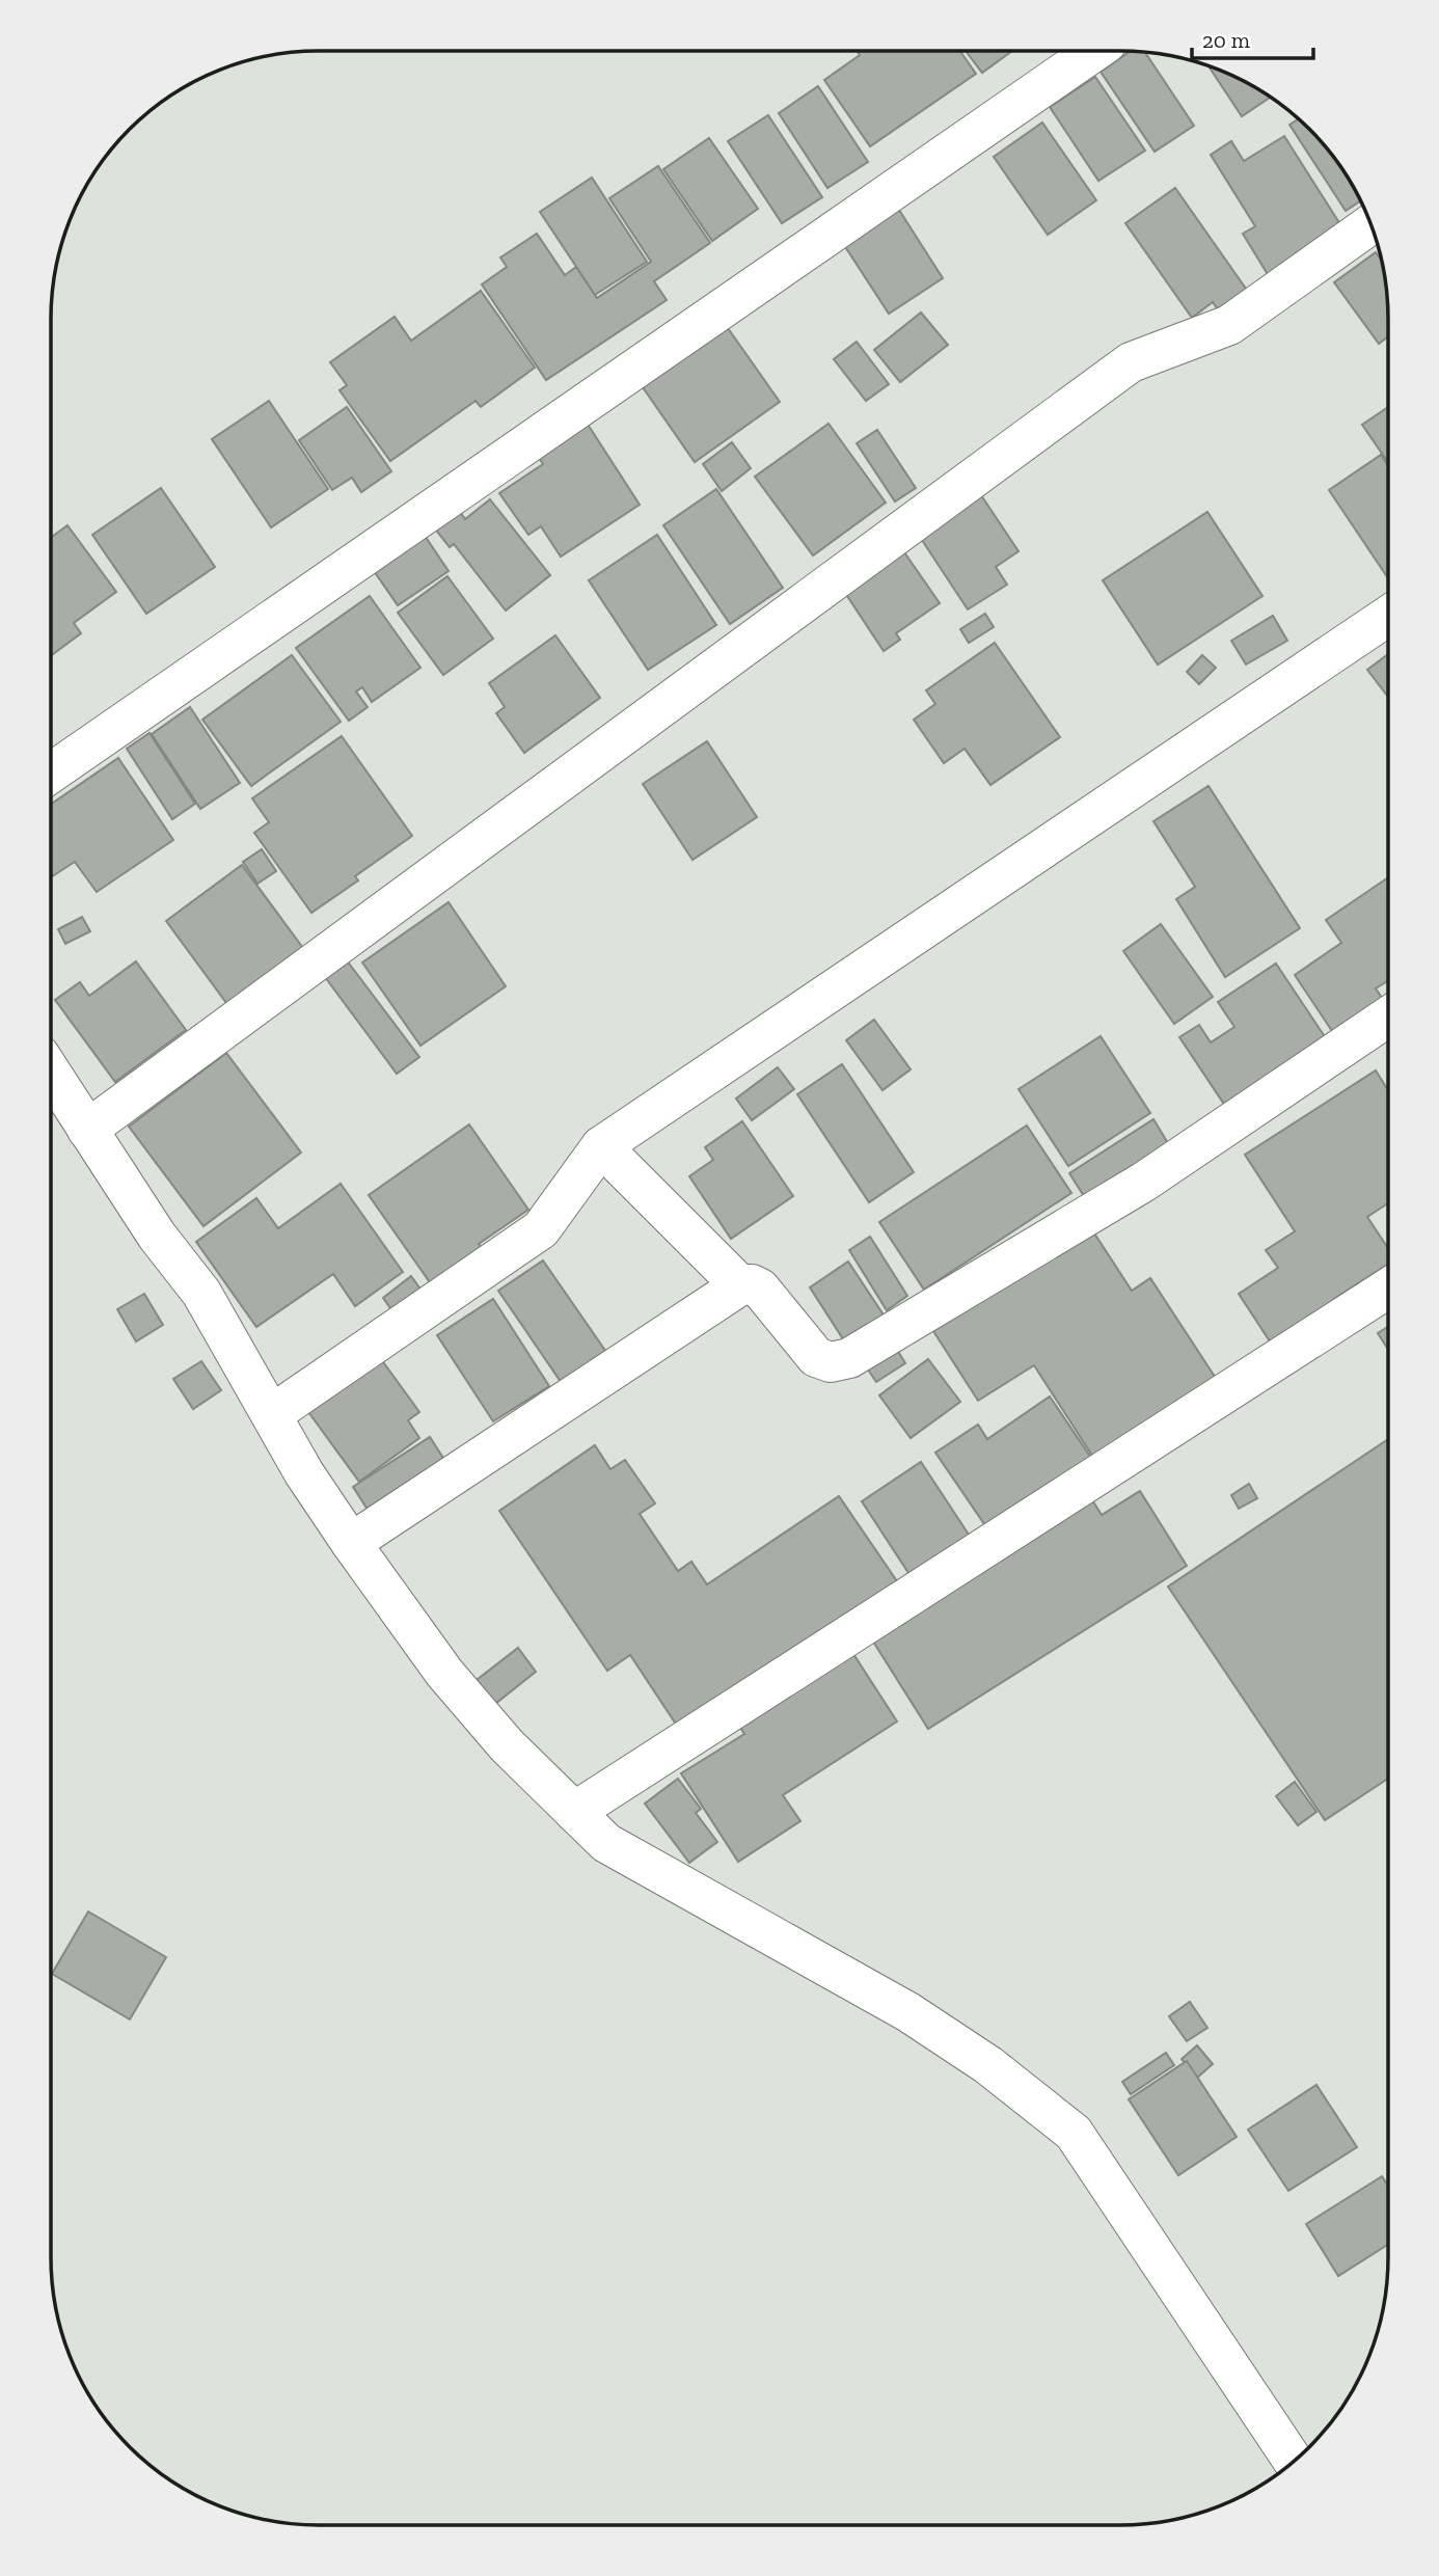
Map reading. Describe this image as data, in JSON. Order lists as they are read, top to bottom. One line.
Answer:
{"scale_bar":"20 m"}
